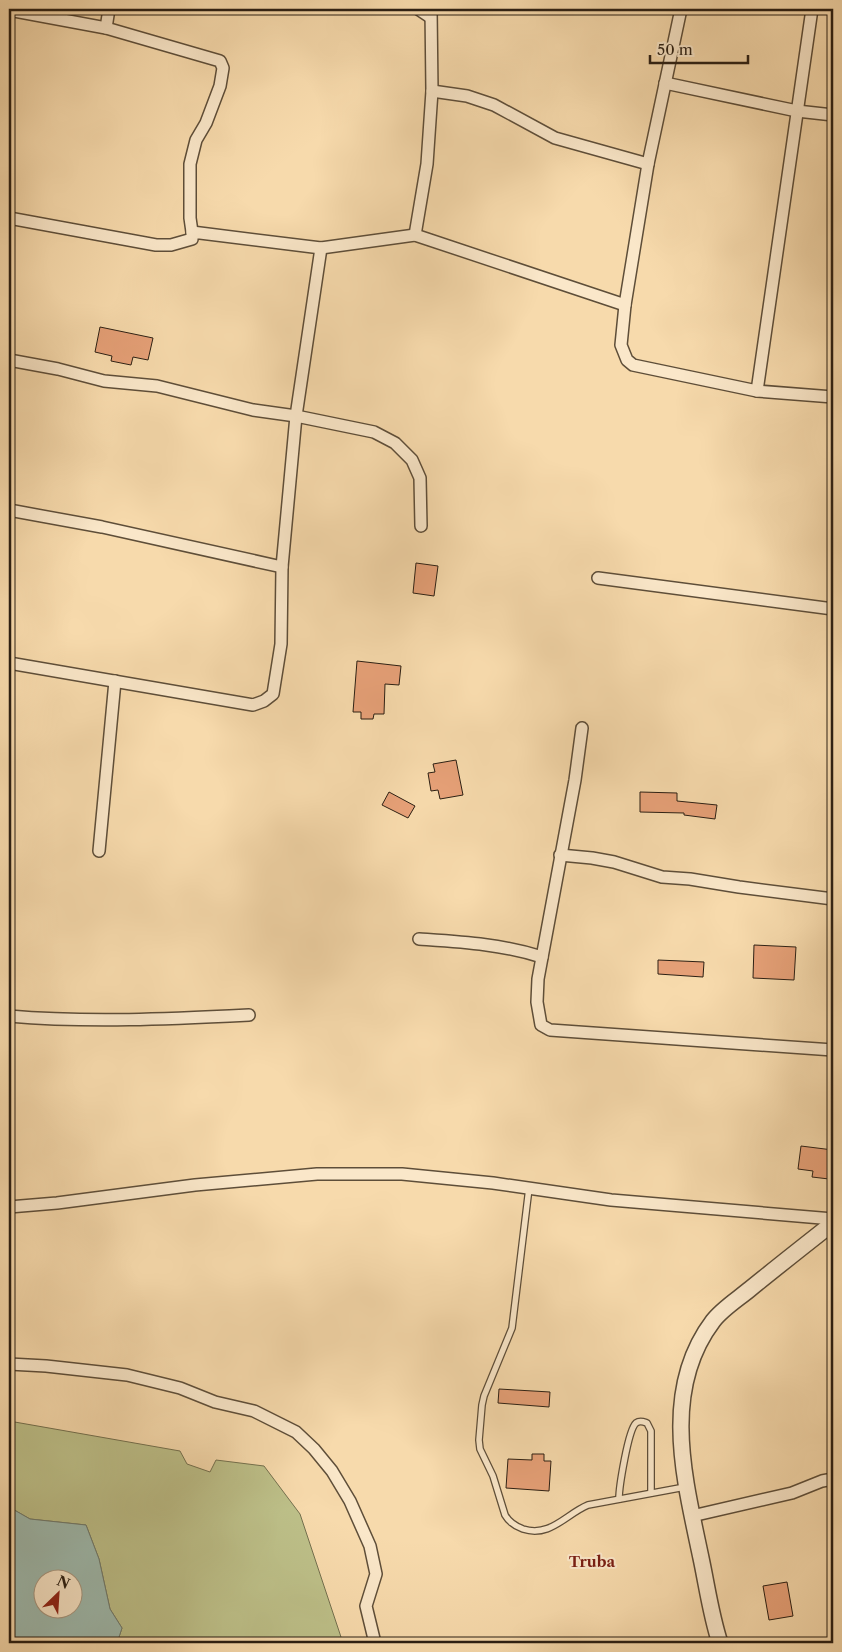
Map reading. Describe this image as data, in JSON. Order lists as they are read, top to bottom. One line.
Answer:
{"districts":["Truba"],"scale_bar":"50 m","north":"top right"}
